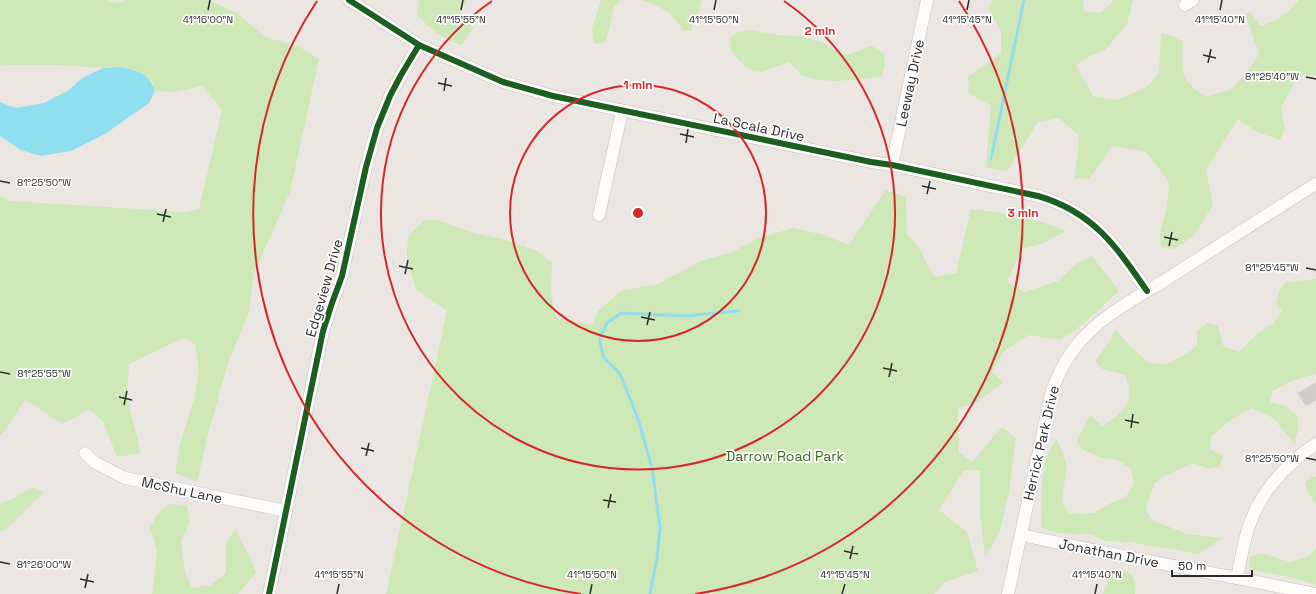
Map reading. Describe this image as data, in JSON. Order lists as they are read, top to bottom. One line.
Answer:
{"streets":{"street":["Leeway Drive","La Scala Drive","Edgeview Drive","Herrick Park Drive","McShu Lane","Jonathan Drive"]},"crossings":[["Leeway Drive","La Scala Drive"],["La Scala Drive","Edgeview Drive"],["La Scala Drive","Herrick Park Drive"],["Edgeview Drive","McShu Lane"],["Herrick Park Drive","Jonathan Drive"]],"parks":["Darrow Road Park"],"scale_bar":"50 m","coordinates":["41°16'00\"N","41°15'55\"N","41°15'50\"N","41°15'45\"N","41°15'40\"N","81°25'40\"W","81°25'50\"W","81°25'45\"W","81°25'55\"W","81°26'00\"W"],"rings":["2 min","1 min","3 min"]}
